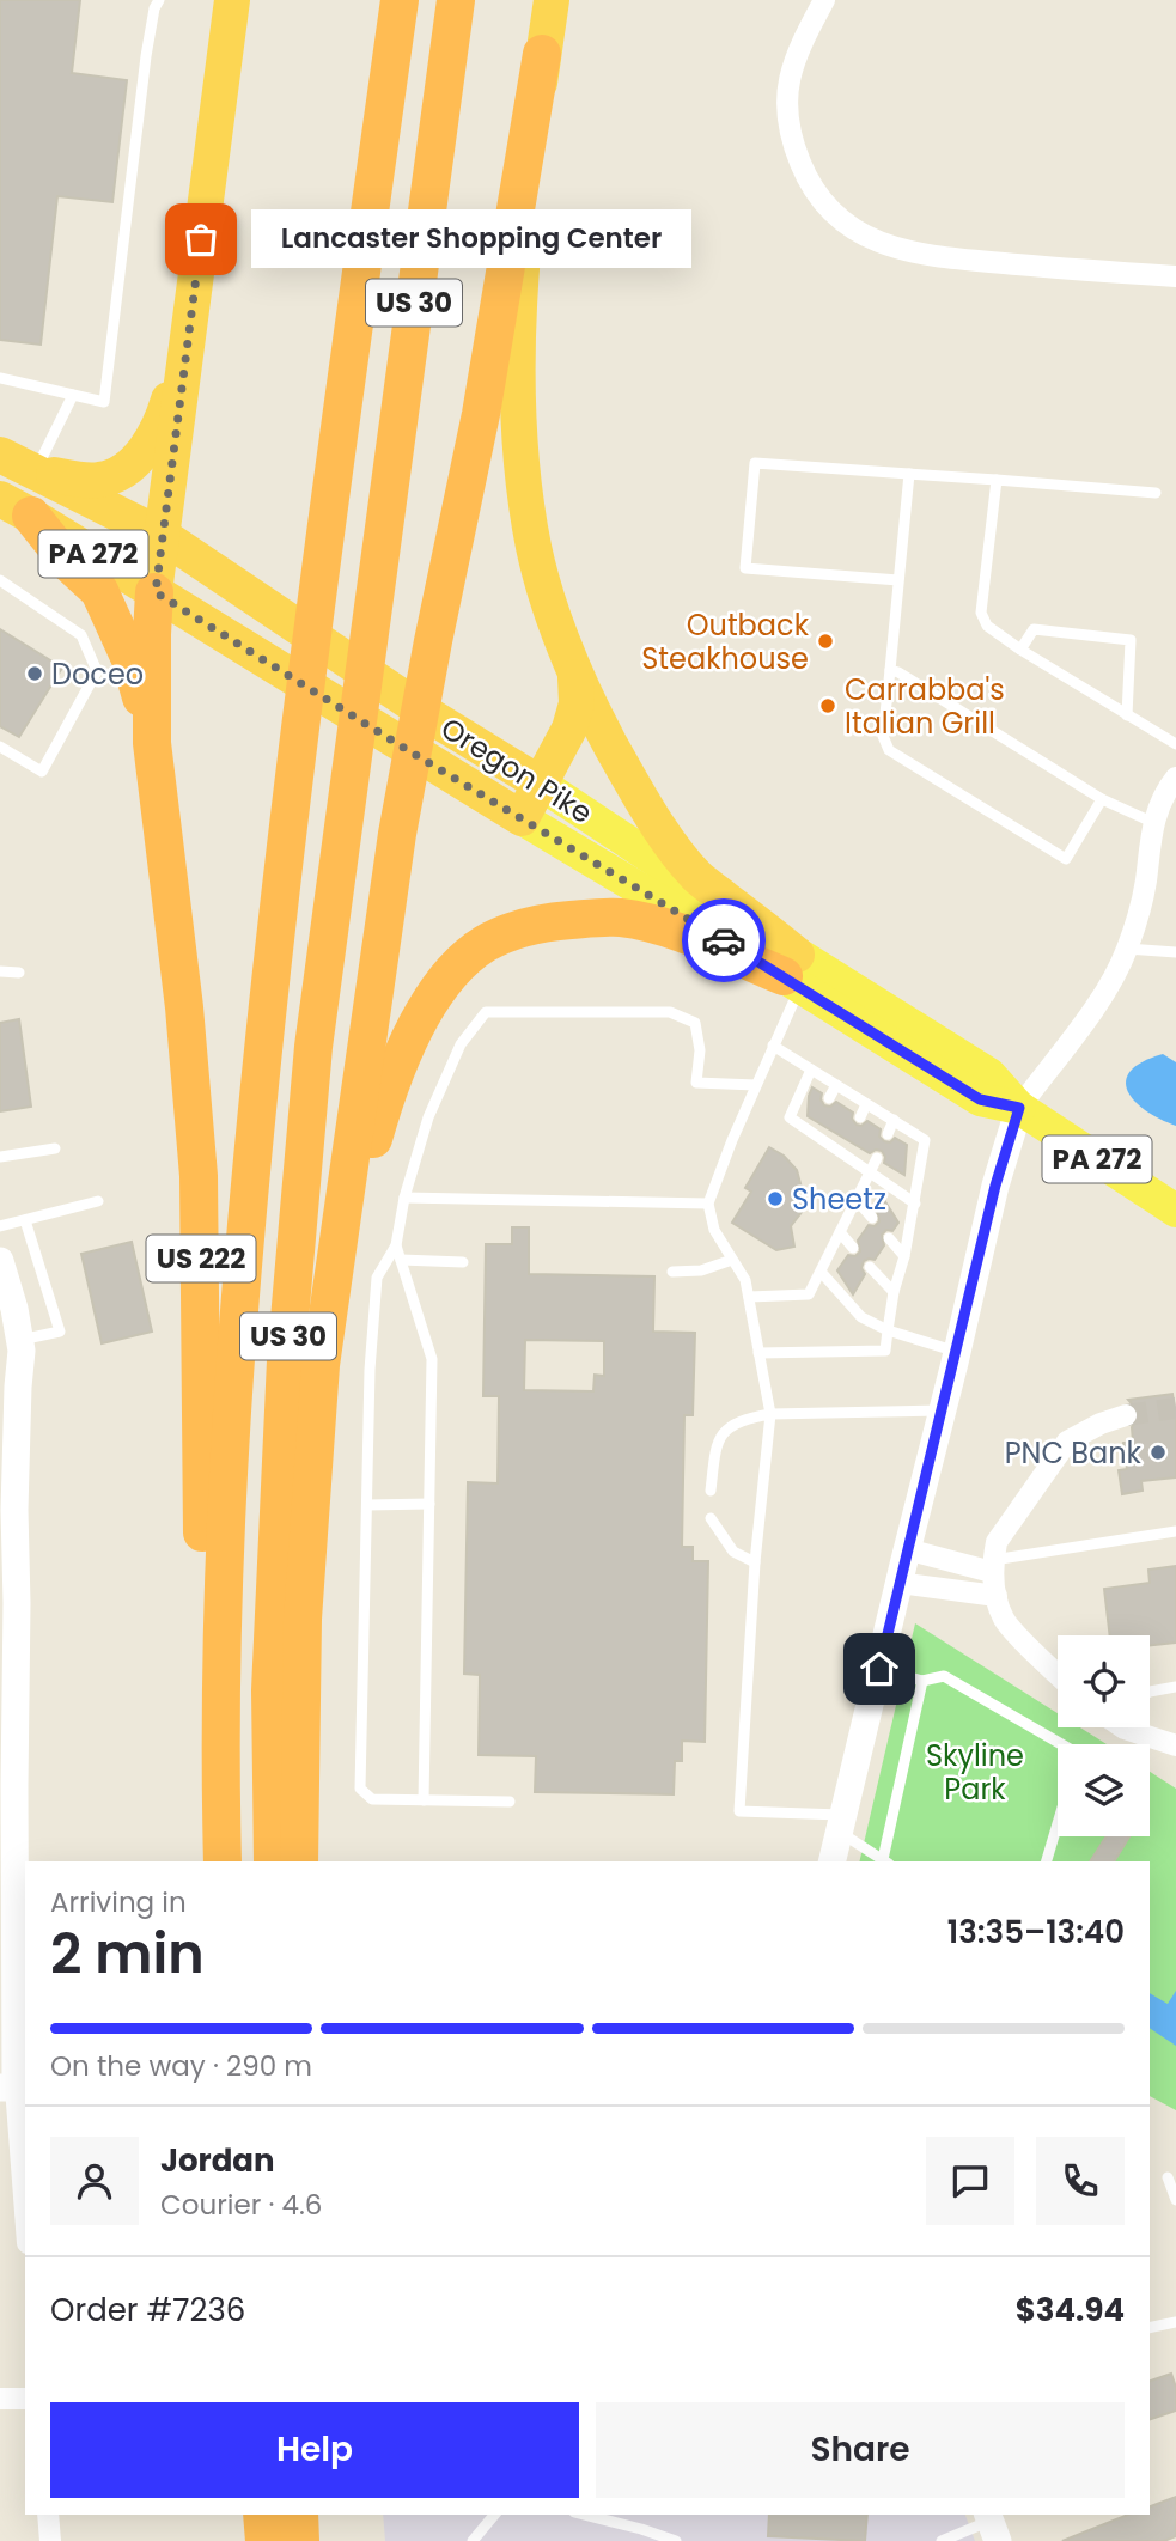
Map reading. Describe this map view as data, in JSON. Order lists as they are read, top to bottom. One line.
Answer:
{"streets":{"highway":["US 30","PA 272","Oregon Pike","US 222"]},"crossings":[["US 30","US 222"],["Oregon Pike","US 222"]],"parks":["Skyline Park"],"places":["Lancaster Shopping Center","Outback Steakhouse","Doceo","Carrabba's Italian Grill","Sheetz","PNC Bank"],"page":{"bubble":"Lancaster Shopping Center","heading":["2 min","Arriving in","13:35–13:40"],"panel":["Jordan","Courier · 4.6","Order #7236","$34.94"],"bar":"On the way · 290 m","buttons":["Help","Share"]}}
